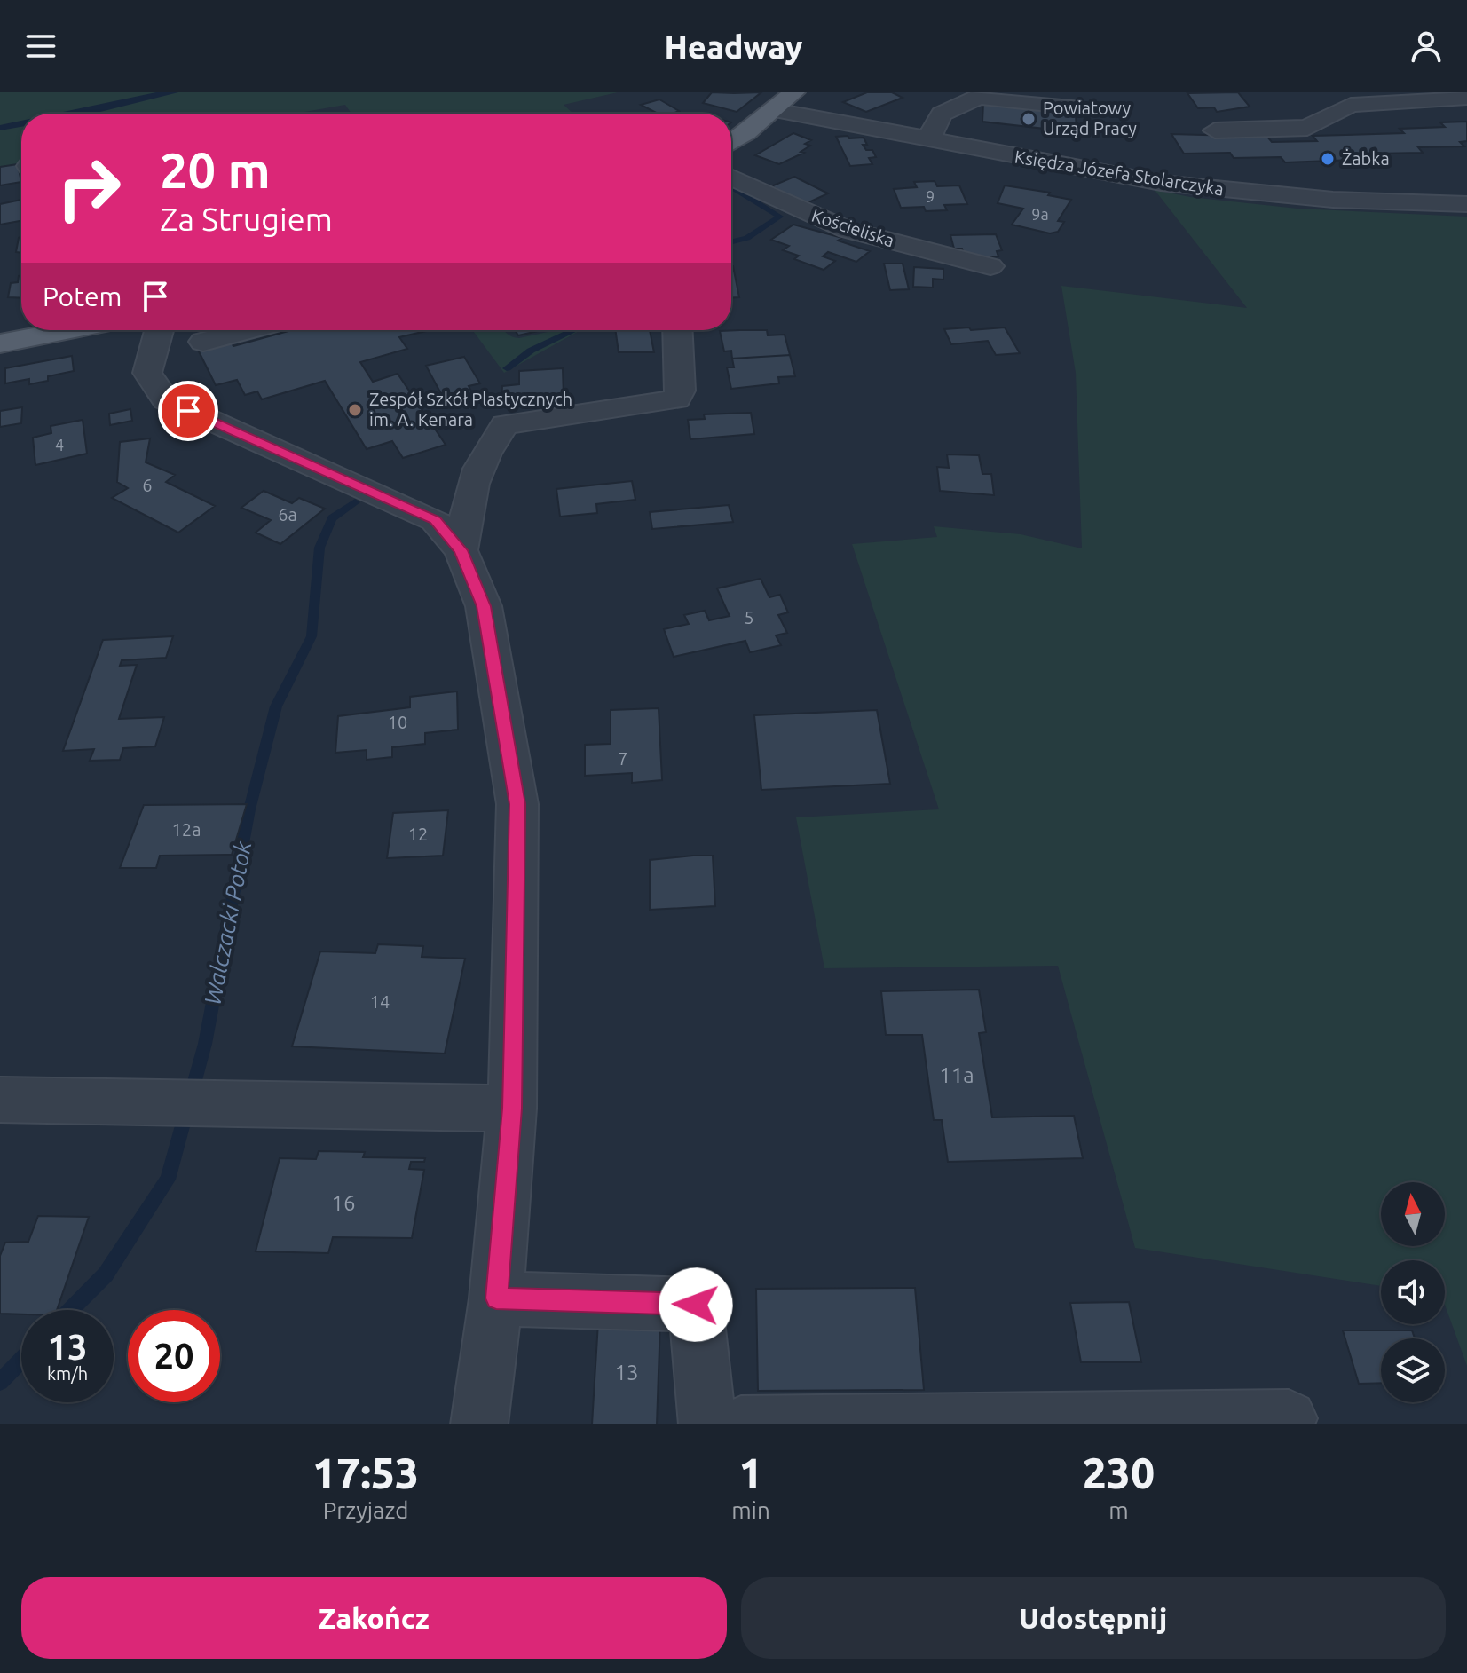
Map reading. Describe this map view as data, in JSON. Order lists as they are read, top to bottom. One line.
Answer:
{"streets":{"street":["Księdza Józefa Stolarczyka","Kościeliska"]},"water":["Walczacki Potok"],"places":["Powiatowy Urząd Pracy","Żabka","Zespół Szkół Plastycznych im. A. Kenara"],"house_numbers":["9","9a","4","6","6a","5","10","7","12a","12","14","11a","16","13"],"north":"top","page":{"header":"Headway","turn":["20 m","Za Strugiem"],"then":"Potem","speed":"13 km/h","limit":"20","eta":["17:53","Przyjazd","1","min","230","m"],"buttons":["Zakończ","Udostępnij"]}}
